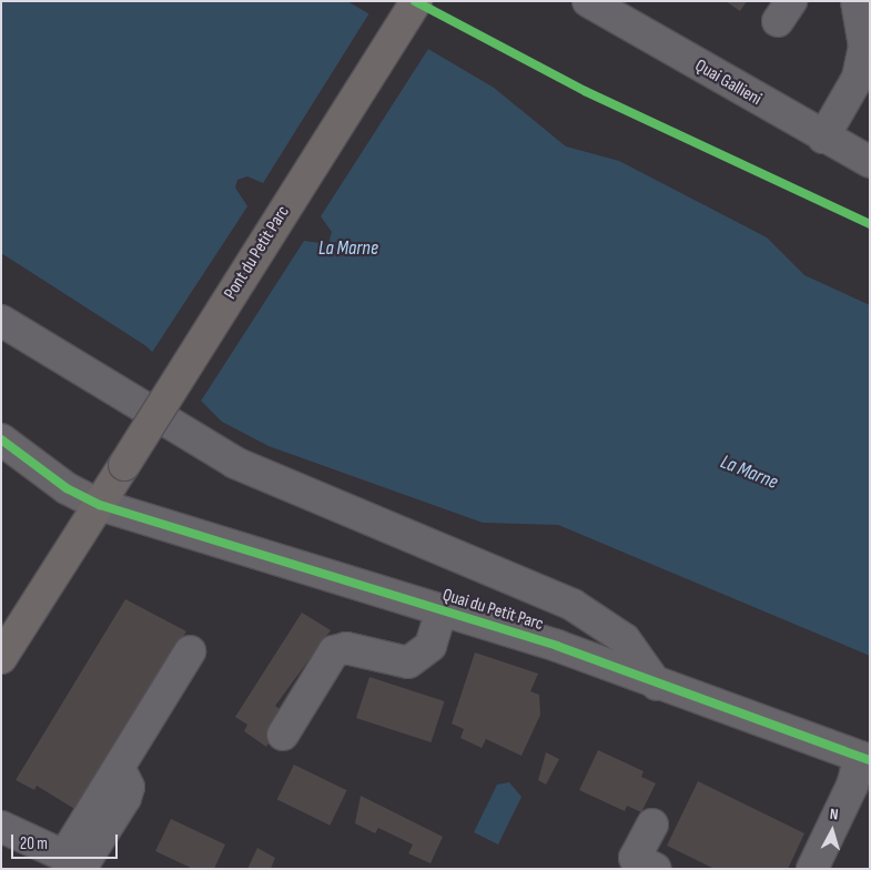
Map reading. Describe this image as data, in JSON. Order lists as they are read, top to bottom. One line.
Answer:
{"streets":{"main road":["Pont du Petit Parc"],"street":["Quai Gallieni","Quai du Petit Parc"]},"crossings":[["Pont du Petit Parc","Quai du Petit Parc"]],"water":["La Marne"],"scale_bar":"20 m","north":"top"}
